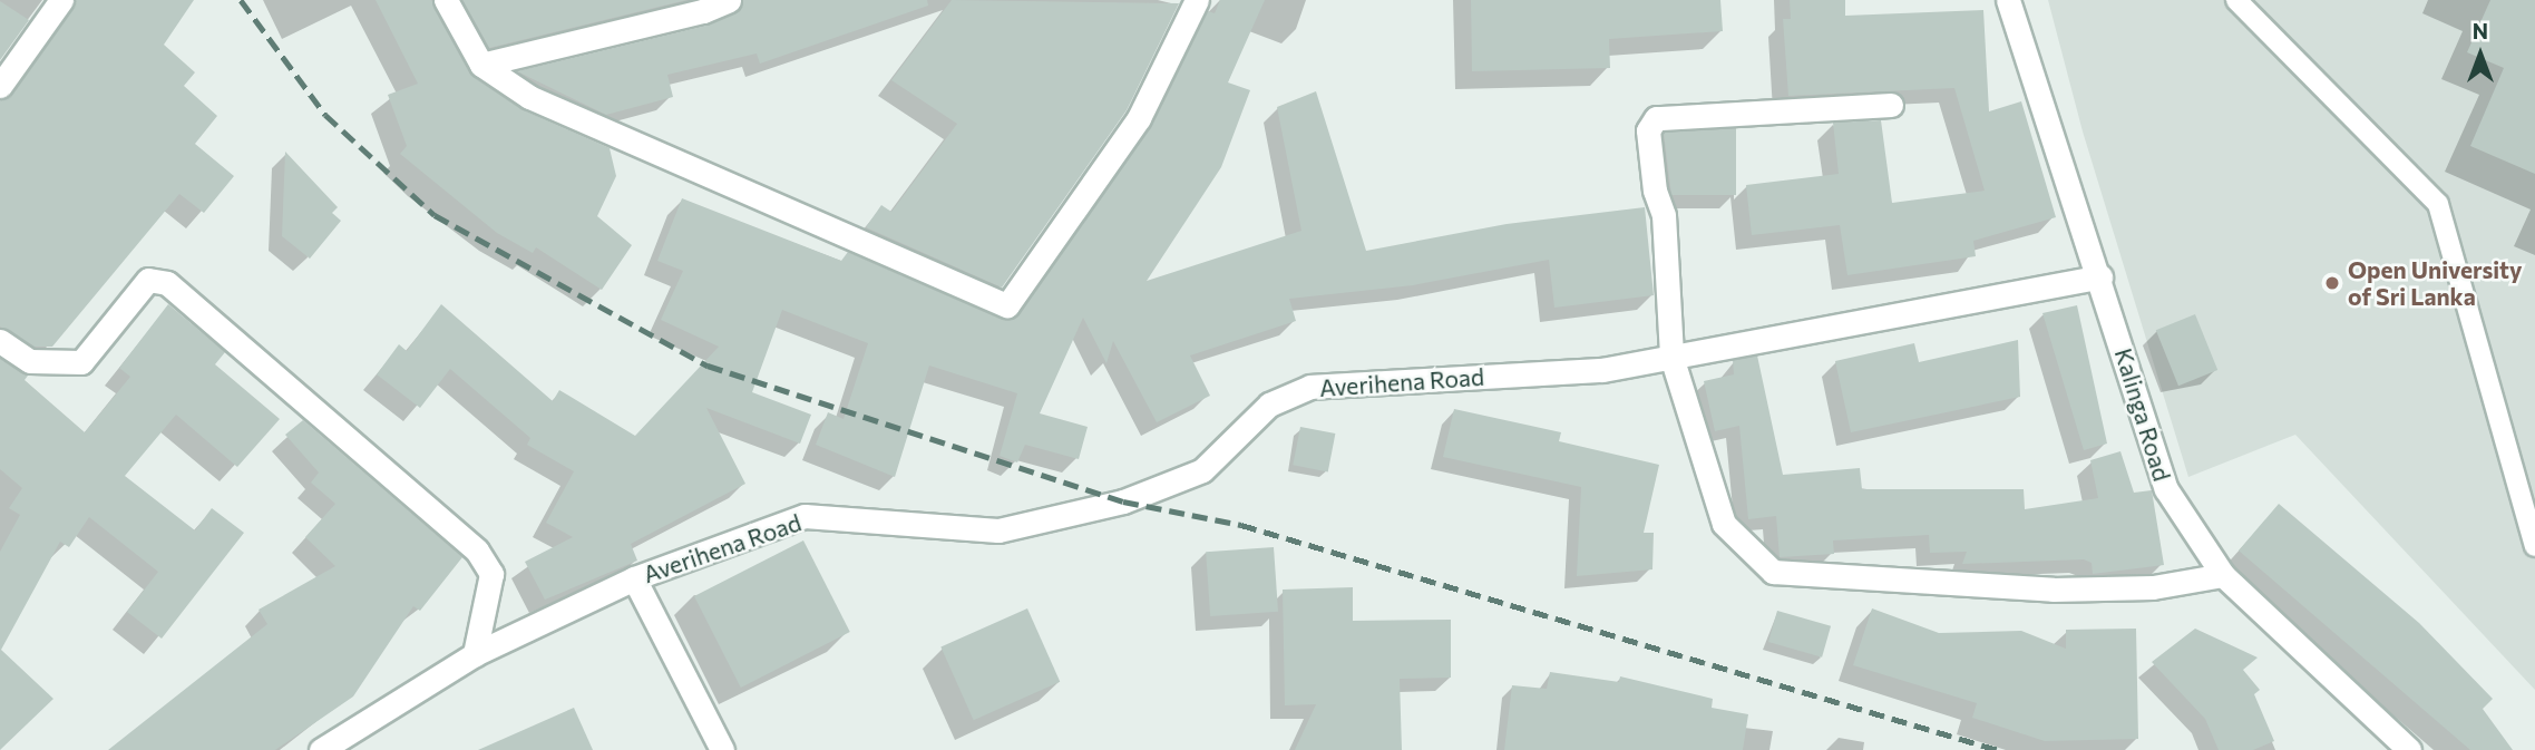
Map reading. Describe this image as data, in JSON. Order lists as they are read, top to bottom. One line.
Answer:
{"streets":{"street":["Averihena Road","Kalinga Road"]},"crossings":[["Averihena Road","Kalinga Road"]],"places":["Open University of Sri Lanka"],"north":"top"}
